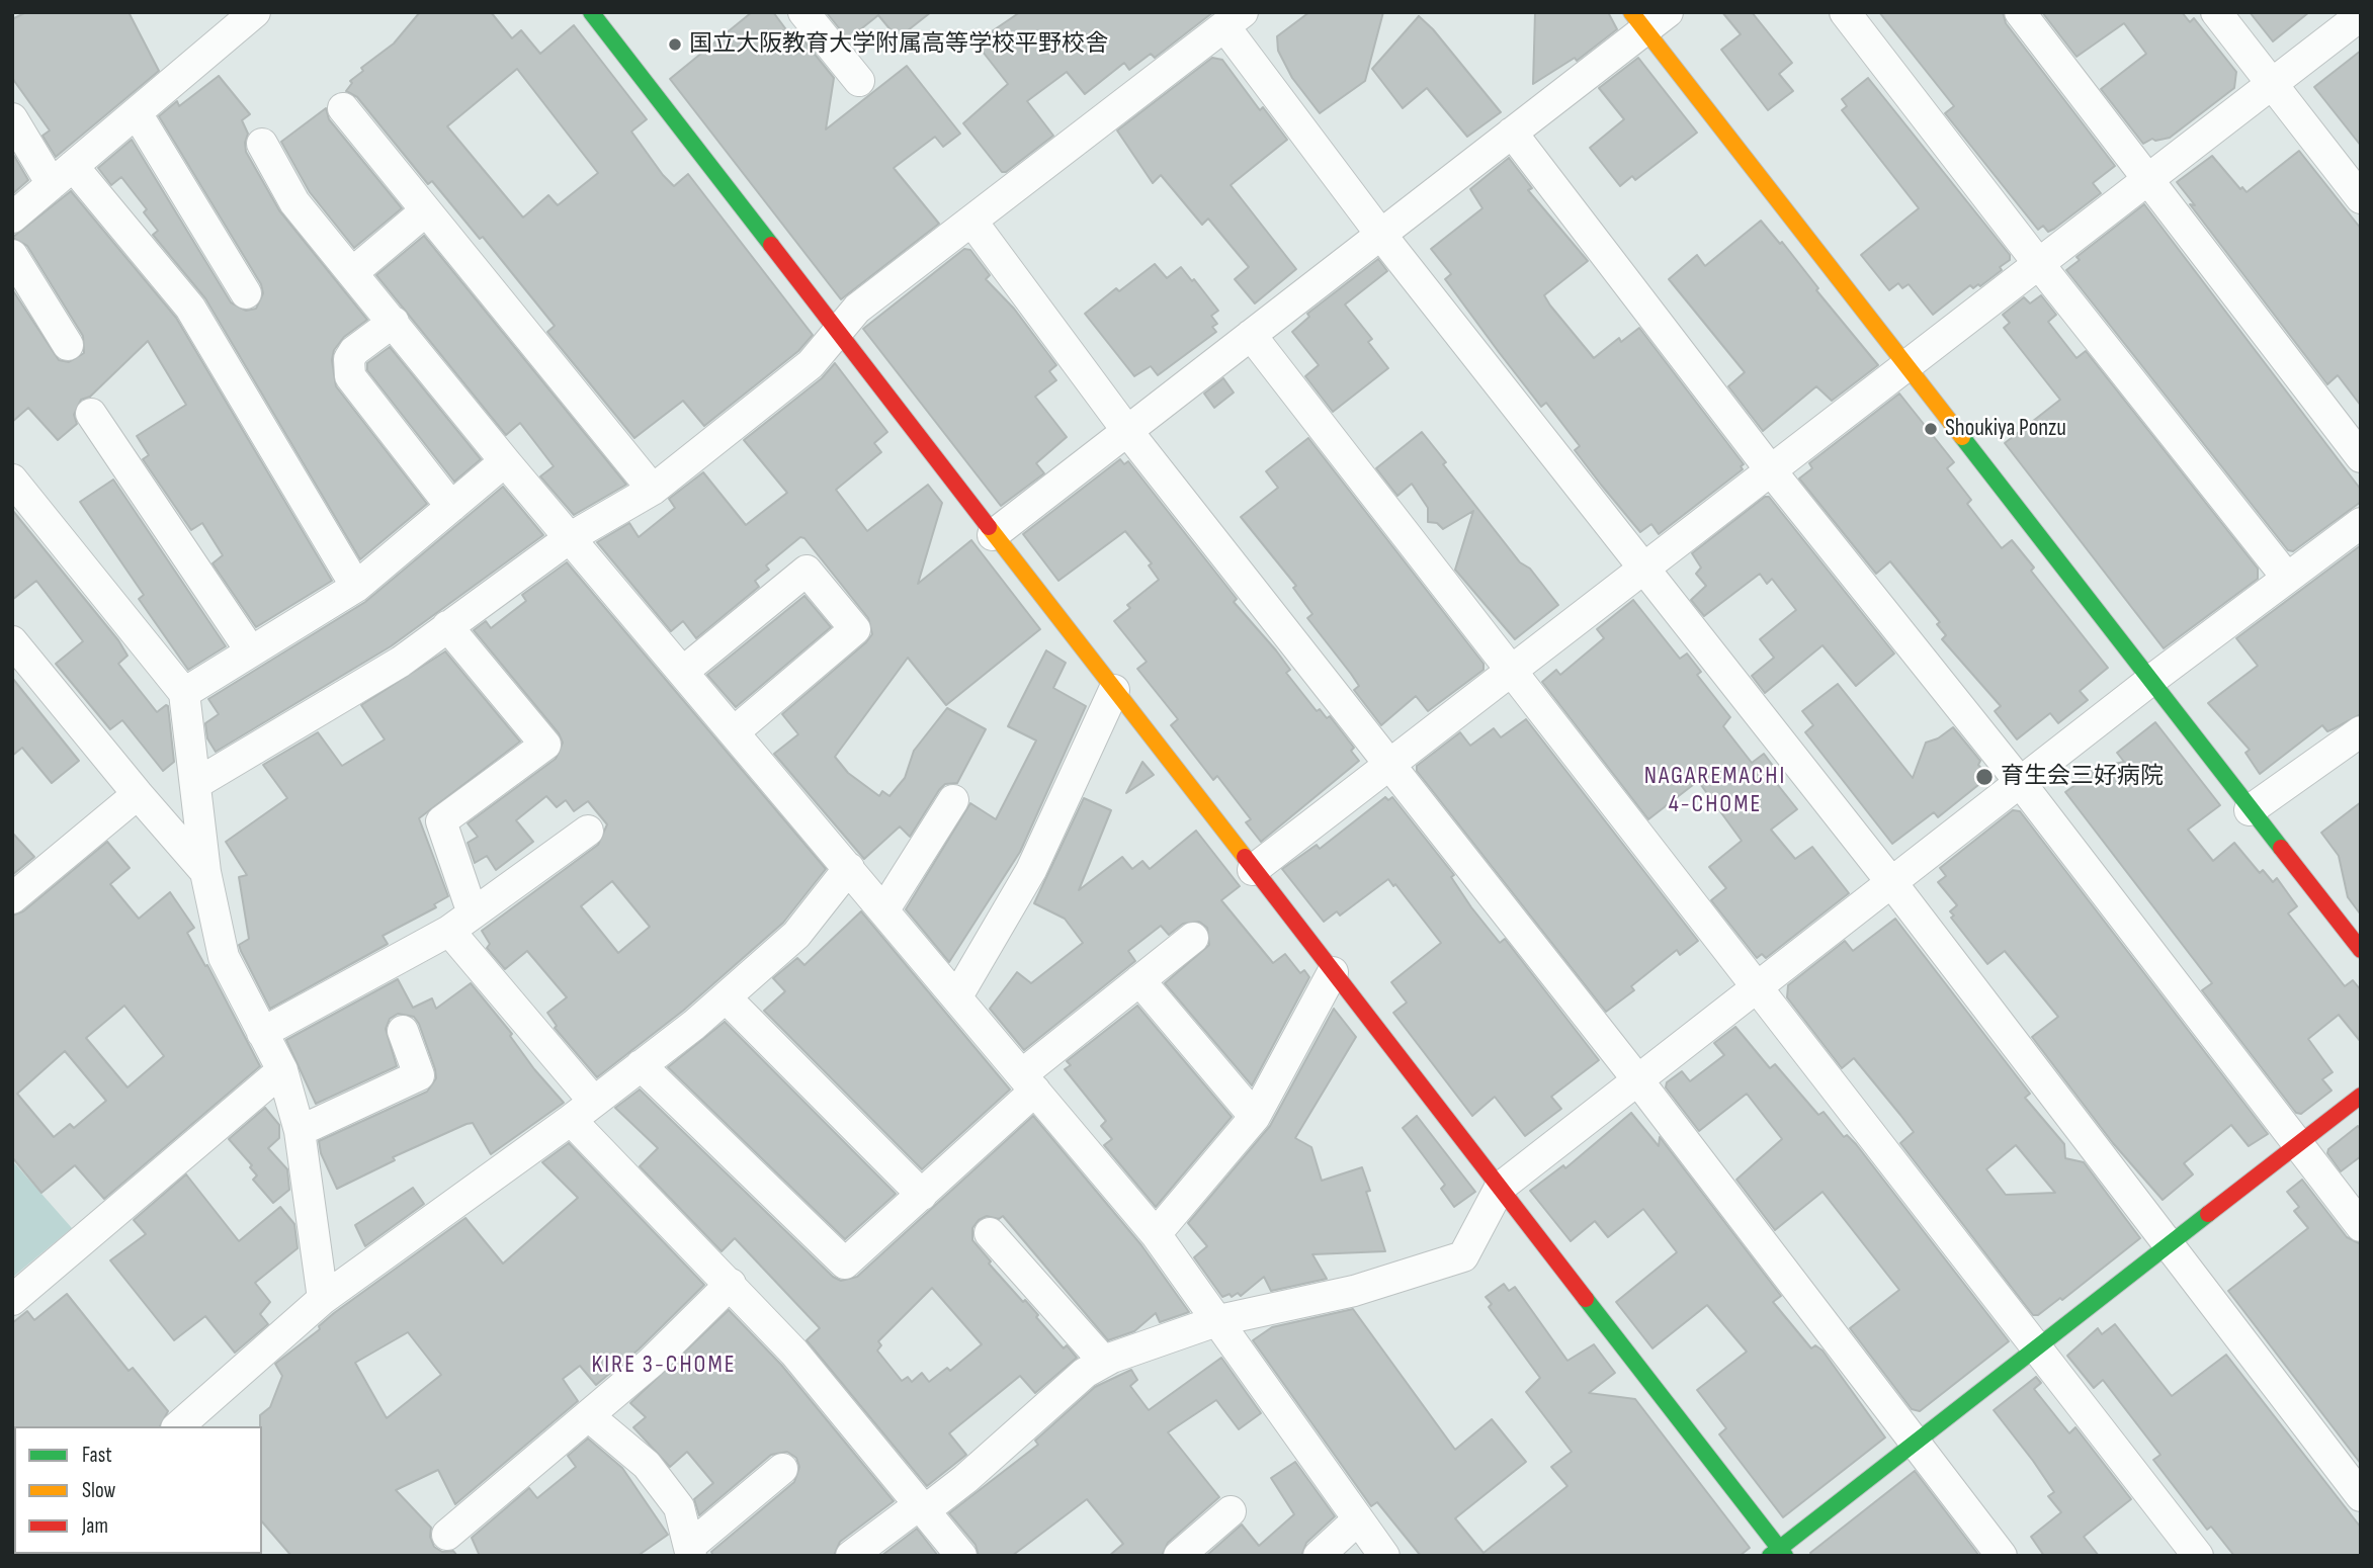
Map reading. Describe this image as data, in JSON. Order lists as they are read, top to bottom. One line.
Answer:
{"districts":["NAGAREMACHI 4-CHOME","KIRE 3-CHOME"],"places":["国立大阪教育大学附属高等学校平野校舎","Shoukiya Ponzu","育生会三好病院"],"legend":["Fast","Slow","Jam"]}
